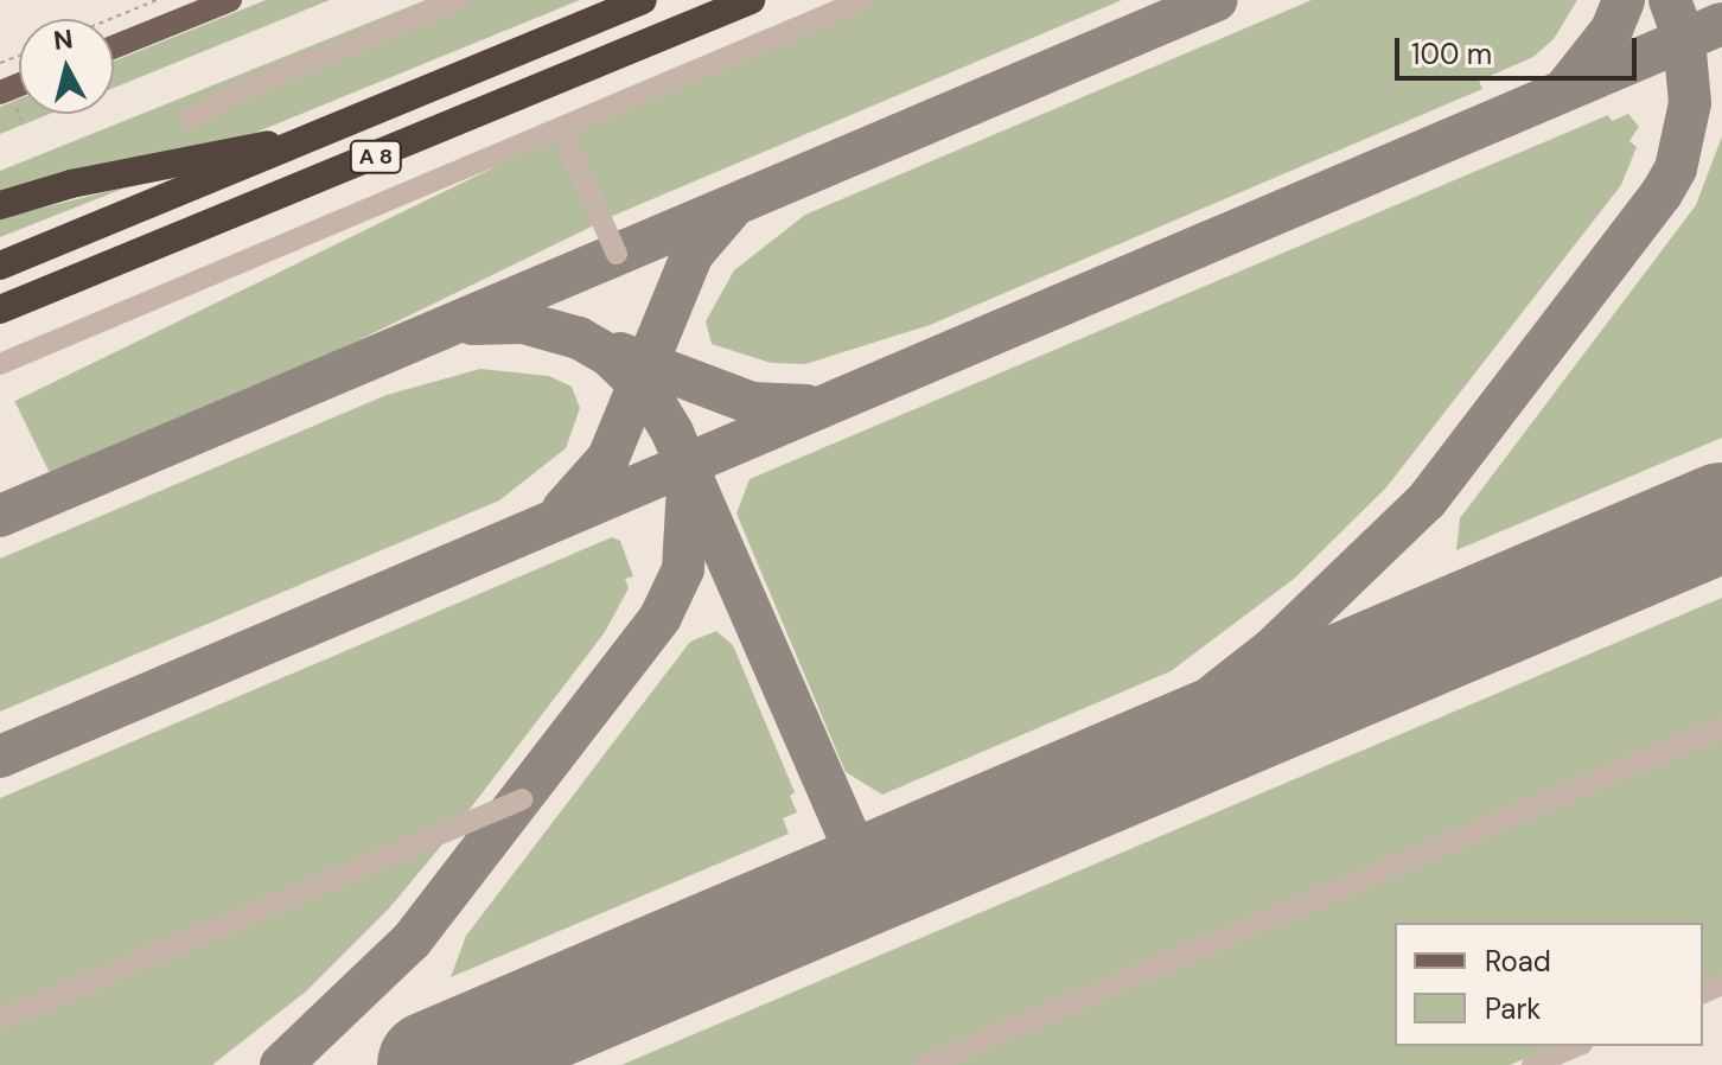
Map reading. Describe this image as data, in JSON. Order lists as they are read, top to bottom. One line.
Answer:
{"streets":{"highway":["A 8"]},"legend":["Road","Park"],"scale_bar":"100 m","north":"top"}
